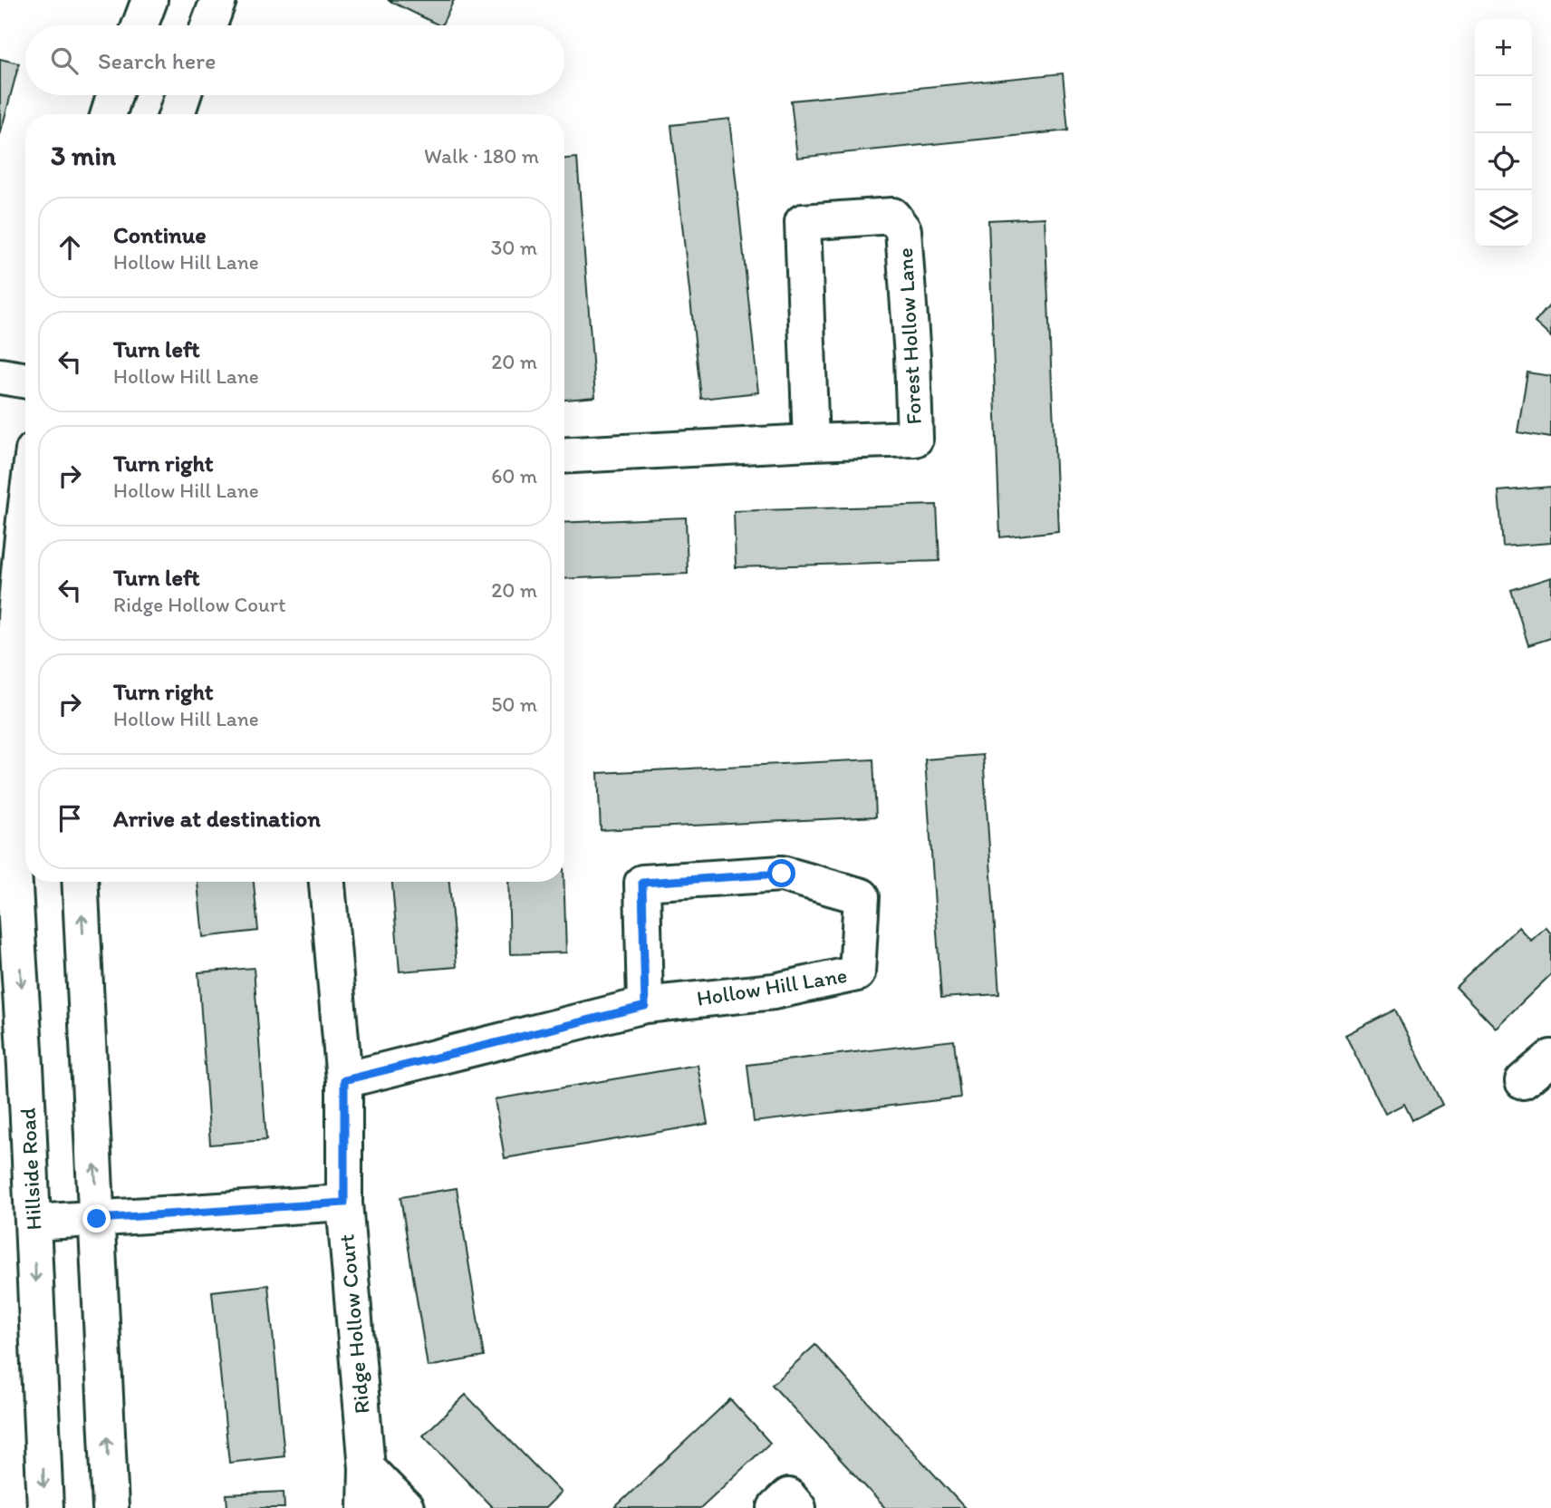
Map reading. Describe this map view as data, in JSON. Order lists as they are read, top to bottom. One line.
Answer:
{"streets":{"street":["Forest Hollow Lane","Hollow Hill Lane","Hillside Road","Ridge Hollow Court"]},"crossings":[["Hollow Hill Lane","Ridge Hollow Court"]],"page":{"map_buttons":["+","−"],"search":"Search here","heading":["3 min","Walk · 180 m"],"list":[["Continue","Hollow Hill Lane","30 m"],["Turn left","Hollow Hill Lane","20 m"],["Turn right","Hollow Hill Lane","60 m"],["Turn left","Ridge Hollow Court","20 m"],["Turn right","Hollow Hill Lane","50 m"],"Arrive at destination"]}}
